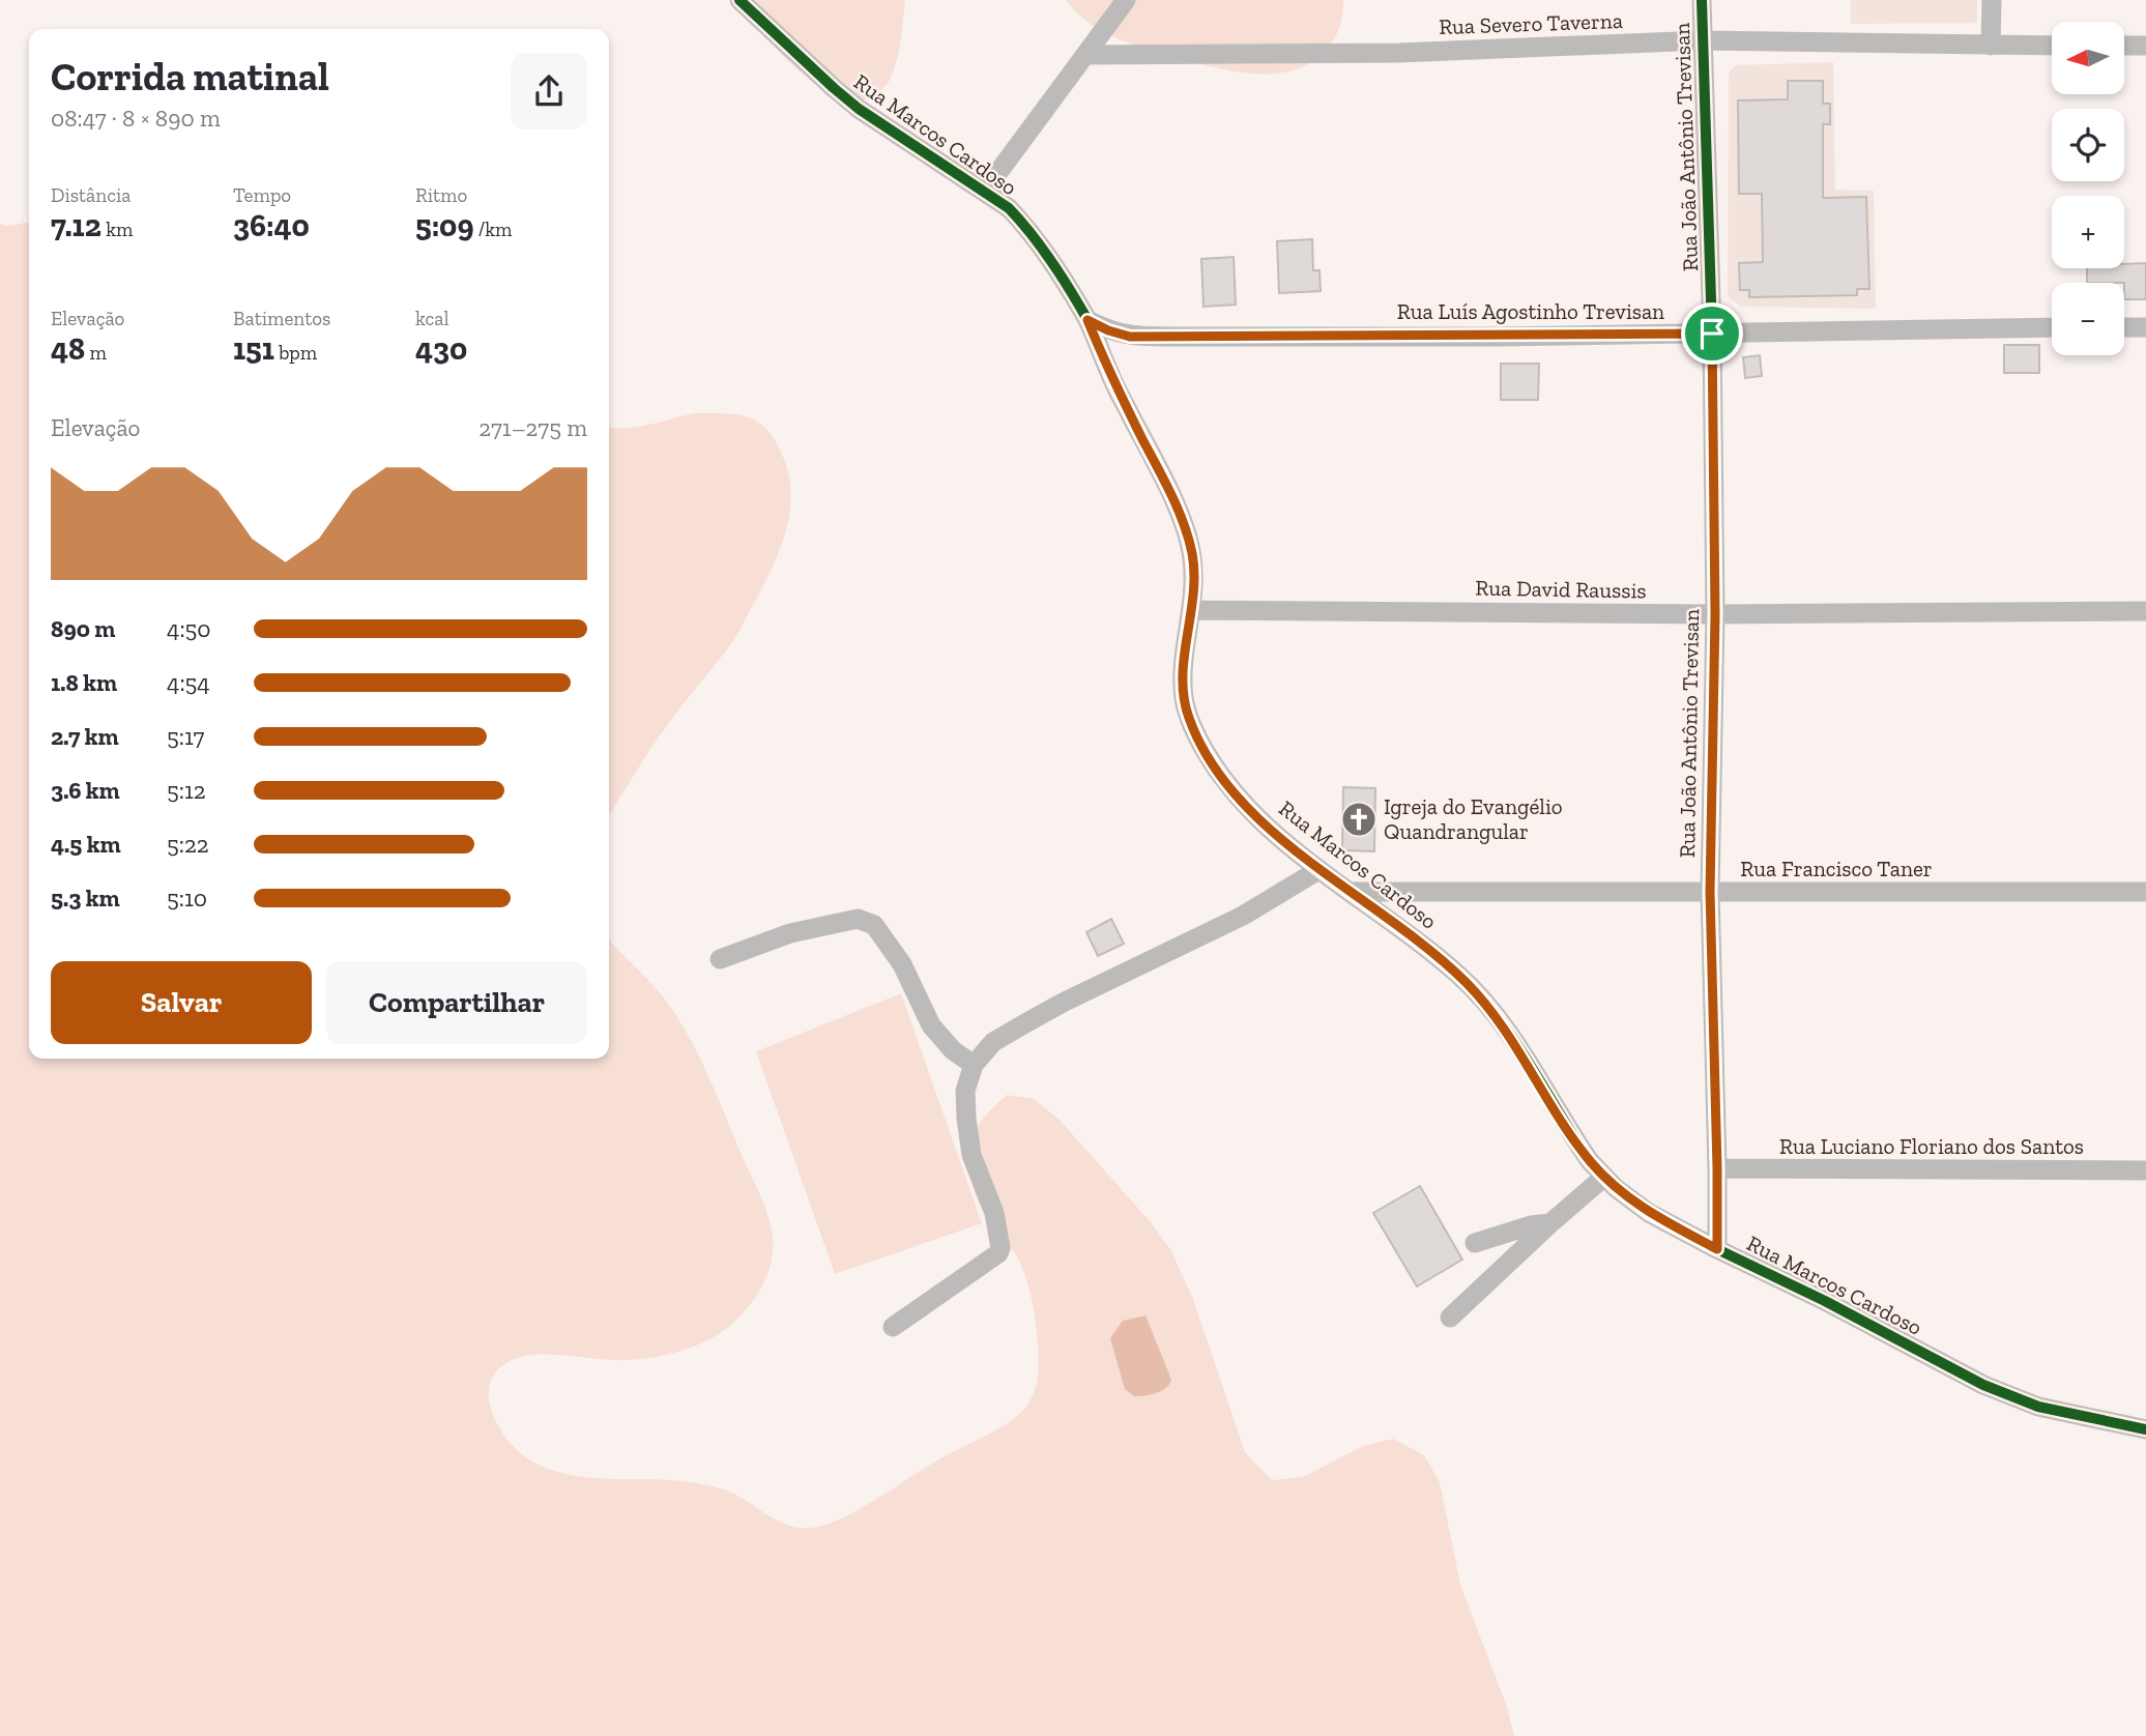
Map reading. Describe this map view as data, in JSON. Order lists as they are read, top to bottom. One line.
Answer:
{"streets":{"street":["Rua Severo Taverna","Rua Marcos Cardoso","Rua João Antônio Trevisan","Rua Luís Agostinho Trevisan","Rua David Raussis","Rua Francisco Taner","Rua Luciano Floriano dos Santos"]},"crossings":[["Rua Severo Taverna","Rua João Antônio Trevisan"],["Rua Marcos Cardoso","Rua João Antônio Trevisan"],["Rua Marcos Cardoso","Rua Luís Agostinho Trevisan"],["Rua Marcos Cardoso","Rua David Raussis"],["Rua Marcos Cardoso","Rua Francisco Taner"],["Rua João Antônio Trevisan","Rua Luís Agostinho Trevisan"],["Rua João Antônio Trevisan","Rua David Raussis"],["Rua João Antônio Trevisan","Rua Francisco Taner"],["Rua João Antônio Trevisan","Rua Luciano Floriano dos Santos"]],"places":{"church":["Igreja do Evangélio Quandrangular"]},"north":"left","page":{"map_buttons":["+","−"],"heading":["Corrida matinal","08:47 · 8 × 890 m"],"stats":[["Distância","7.12 km"],["Tempo","36:40"],["Ritmo","5:09 /km"],["Elevação","48 m"],["Batimentos","151 bpm"],["kcal","430"]],"chart":["Elevação","271–275 m"],"list":[{"name":"890 m","note":"4:50"},{"name":"1.8 km","note":"4:54"},{"name":"2.7 km","note":"5:17"},{"name":"3.6 km","note":"5:12"},{"name":"4.5 km","note":"5:22"},{"name":"5.3 km","note":"5:10"}],"buttons":["Salvar","Compartilhar"]}}
